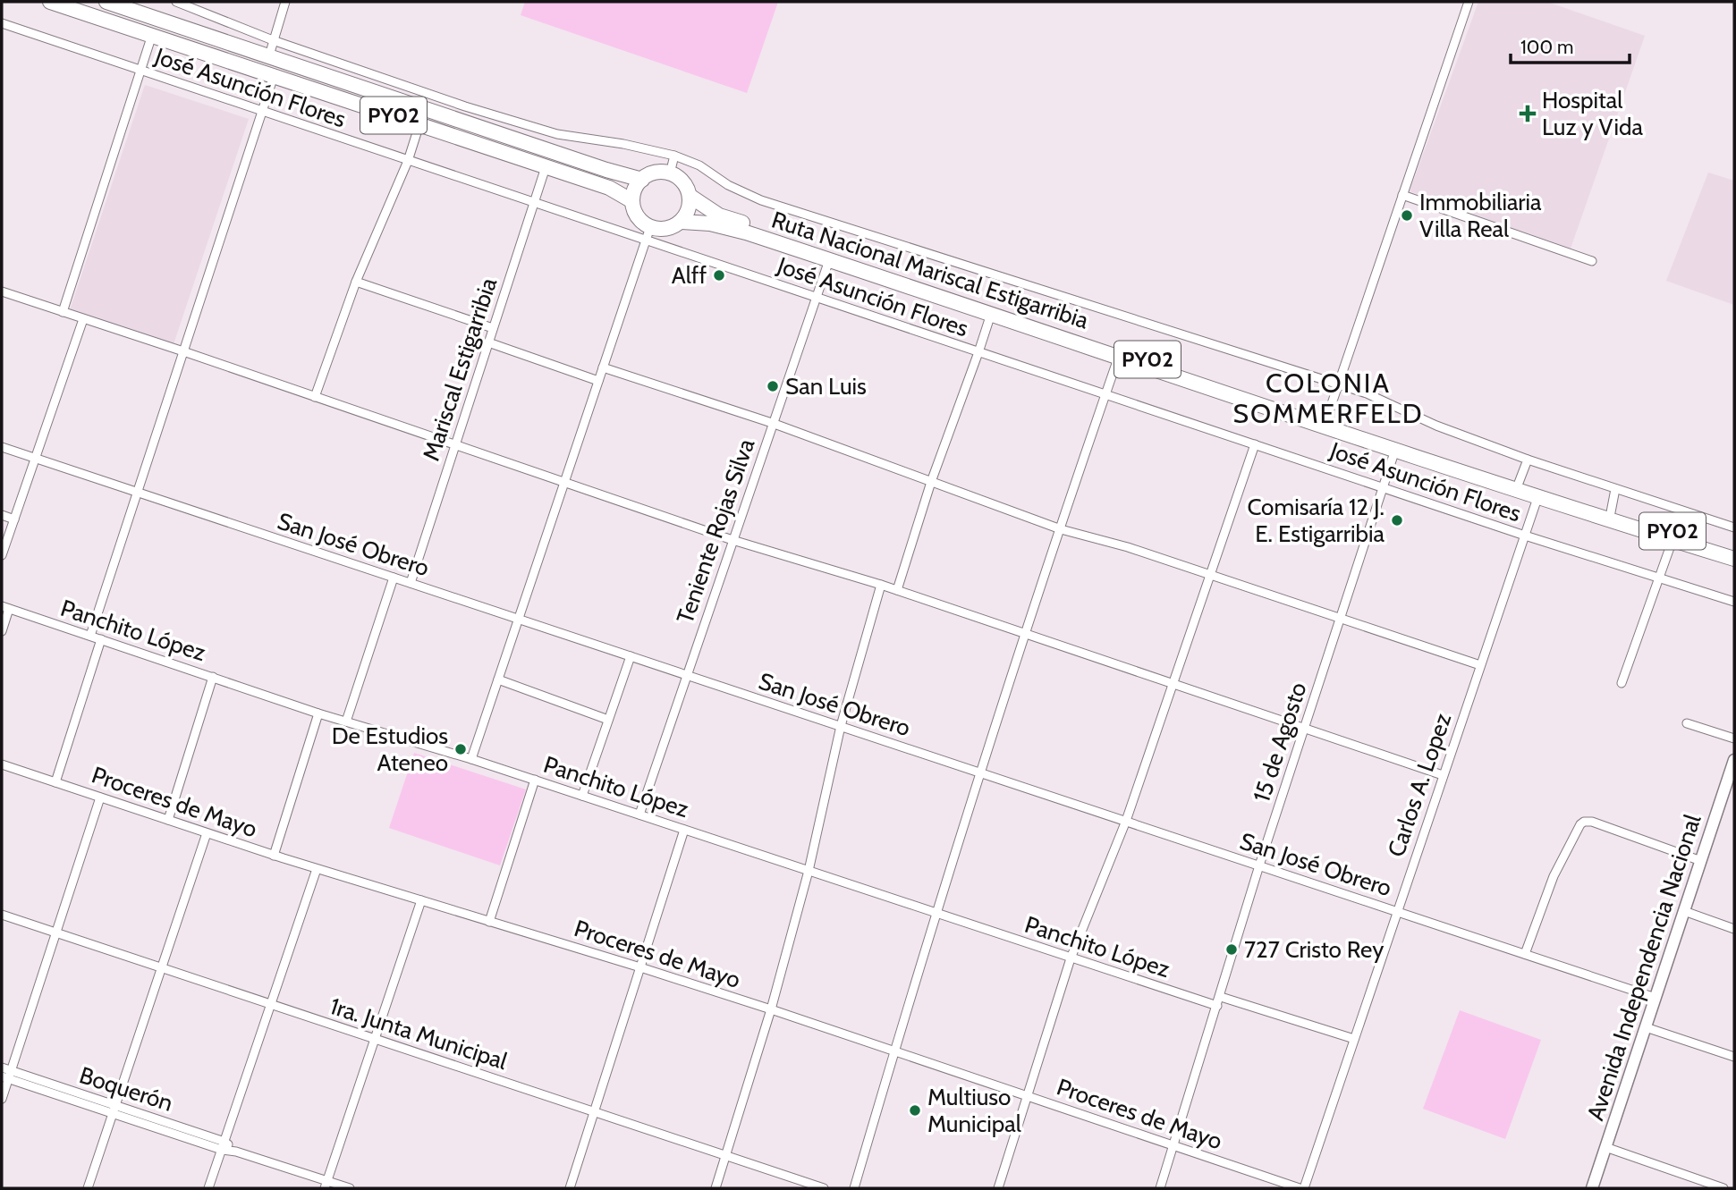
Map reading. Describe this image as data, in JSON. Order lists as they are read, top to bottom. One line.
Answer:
{"streets":{"highway":["PY02","Ruta Nacional Mariscal Estigarribia"],"main road":["Avenida Independencia Nacional"],"street":["José Asunción Flores","Mariscal Estigarribia","Teniente Rojas Silva","San José Obrero","Panchito López","15 de Agosto","Carlos A. Lopez","Proceres de Mayo","1ra. Junta Municipal","Boquerón"]},"crossings":[["José Asunción Flores","PY02"],["José Asunción Flores","Ruta Nacional Mariscal Estigarribia"],["José Asunción Flores","Mariscal Estigarribia"],["José Asunción Flores","Teniente Rojas Silva"],["José Asunción Flores","15 de Agosto"],["José Asunción Flores","Carlos A. Lopez"],["PY02","Ruta Nacional Mariscal Estigarribia"],["PY02","Mariscal Estigarribia"],["Ruta Nacional Mariscal Estigarribia","Teniente Rojas Silva"],["Ruta Nacional Mariscal Estigarribia","15 de Agosto"],["Ruta Nacional Mariscal Estigarribia","Carlos A. Lopez"],["Mariscal Estigarribia","San José Obrero"],["Teniente Rojas Silva","San José Obrero"],["Teniente Rojas Silva","Panchito López"],["San José Obrero","15 de Agosto"],["San José Obrero","Carlos A. Lopez"],["San José Obrero","Avenida Independencia Nacional"],["Panchito López","15 de Agosto"],["15 de Agosto","Proceres de Mayo"],["Carlos A. Lopez","Proceres de Mayo"]],"districts":["COLONIA SOMMERFELD"],"places":{"health":["Hospital Luz y Vida"],"other":["Immobiliaria Villa Real","Alff","San Luis","Comisaría 12 J. E. Estigarribia","De Estudios Ateneo","727 Cristo Rey","Multiuso Municipal"]},"scale_bar":"100 m"}
